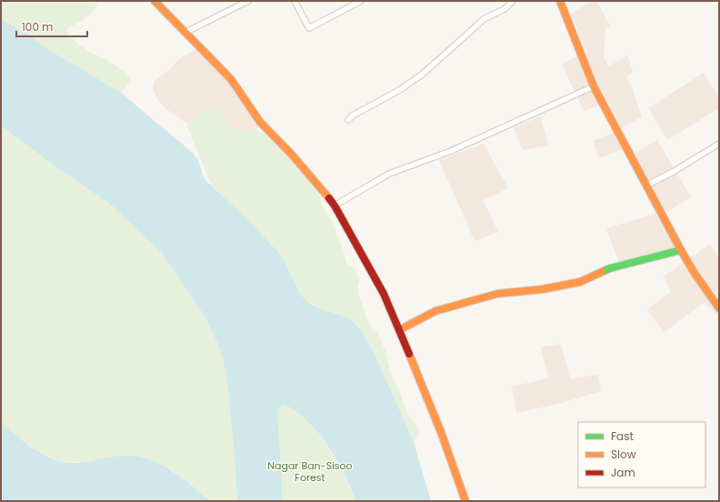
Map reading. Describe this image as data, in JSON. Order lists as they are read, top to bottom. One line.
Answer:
{"parks":["Nagar Ban-Sisoo Forest"],"legend":["Fast","Slow","Jam"],"scale_bar":"100 m"}
